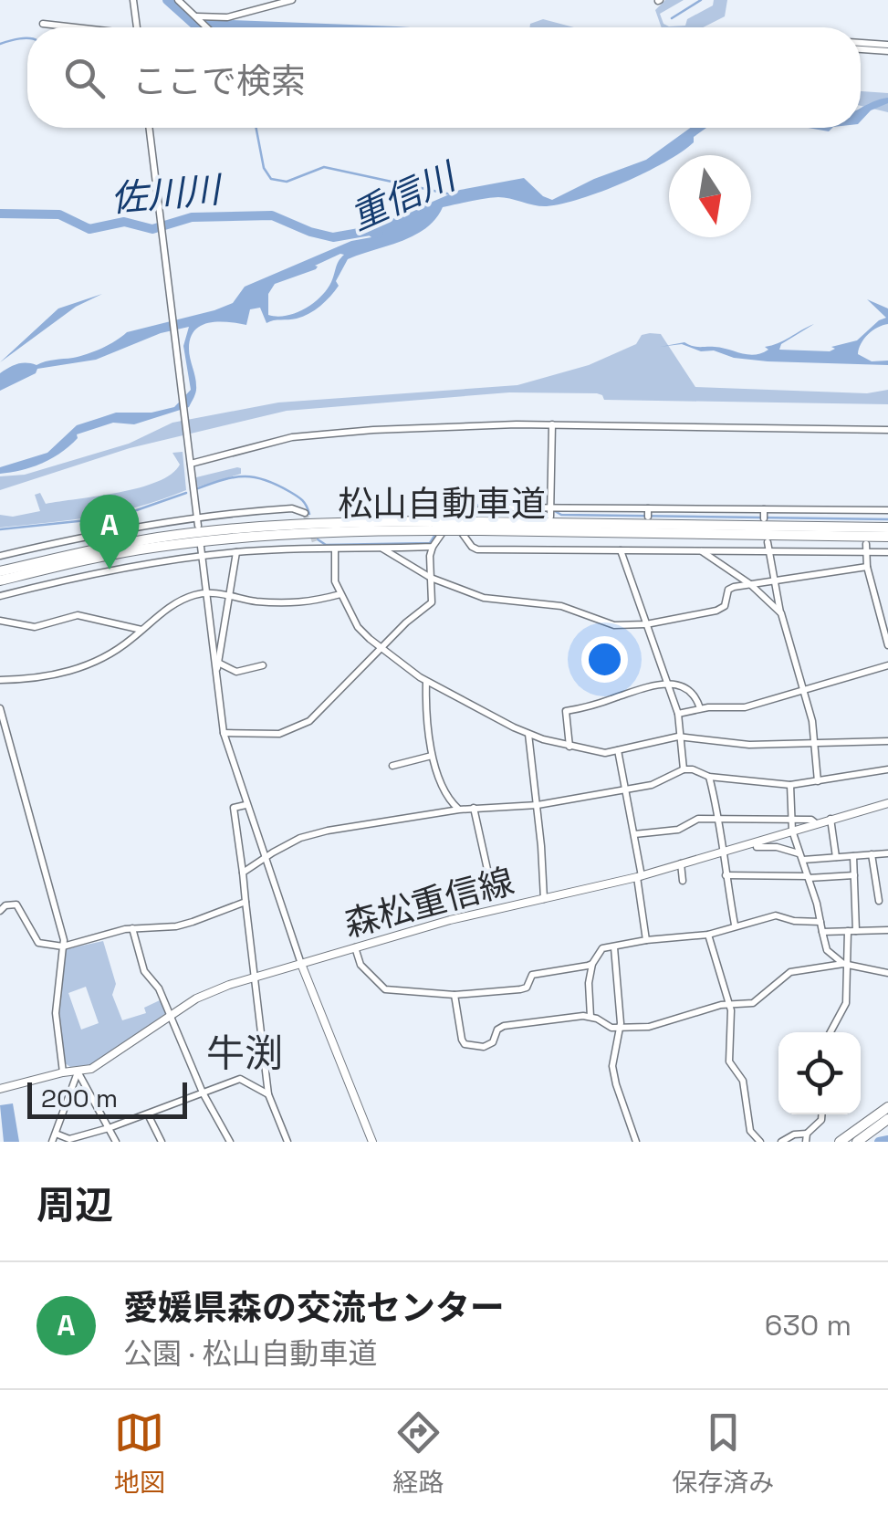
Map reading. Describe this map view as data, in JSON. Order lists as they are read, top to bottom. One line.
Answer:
{"streets":{"highway":["松山自動車道"],"main road":["森松重信線"]},"districts":["牛渕"],"water":["佐川川","重信川"],"scale_bar":"200 m","north":"bottom","page":{"search":"ここで検索","pins":"A","scale":"200 m","heading":"周辺","list":[{"mark":"A","name":"愛媛県森の交流センター","note":"公園 · 松山自動車道","value":"630 m"}],"nav":["地図","経路","保存済み"]}}
